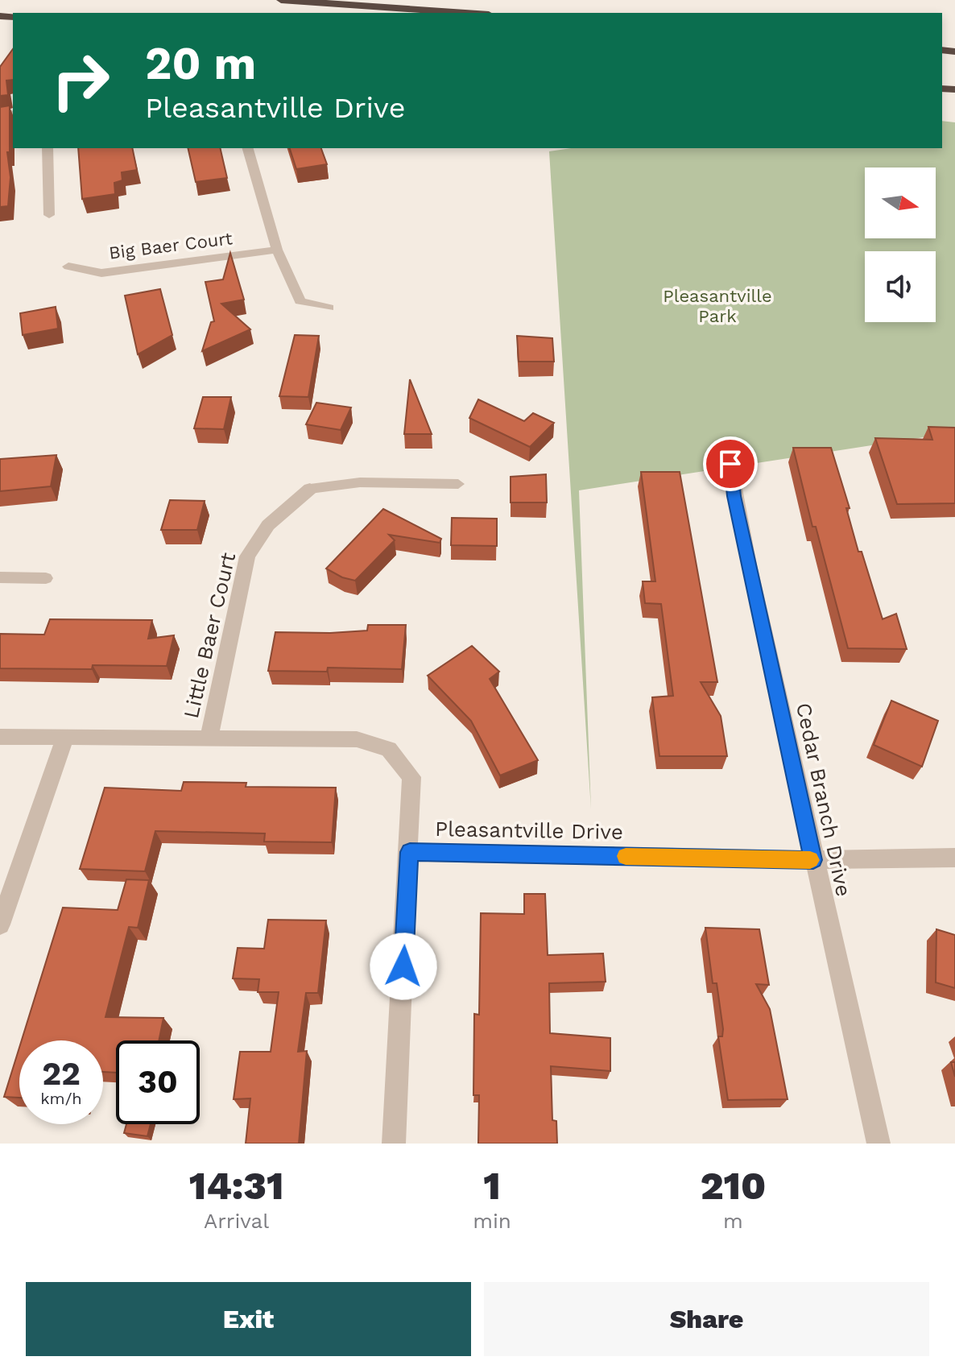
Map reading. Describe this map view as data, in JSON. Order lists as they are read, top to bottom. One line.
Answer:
{"streets":{"street":["Big Baer Court","Little Baer Court","Cedar Branch Drive","Pleasantville Drive"]},"crossings":[["Little Baer Court","Pleasantville Drive"],["Cedar Branch Drive","Pleasantville Drive"]],"parks":["Pleasantville Park"],"north":"right","page":{"turn":["20 m","Pleasantville Drive"],"speed":"22 km/h","limit":"30","eta":["14:31","Arrival","1","min","210","m"],"buttons":["Exit","Share"]}}
